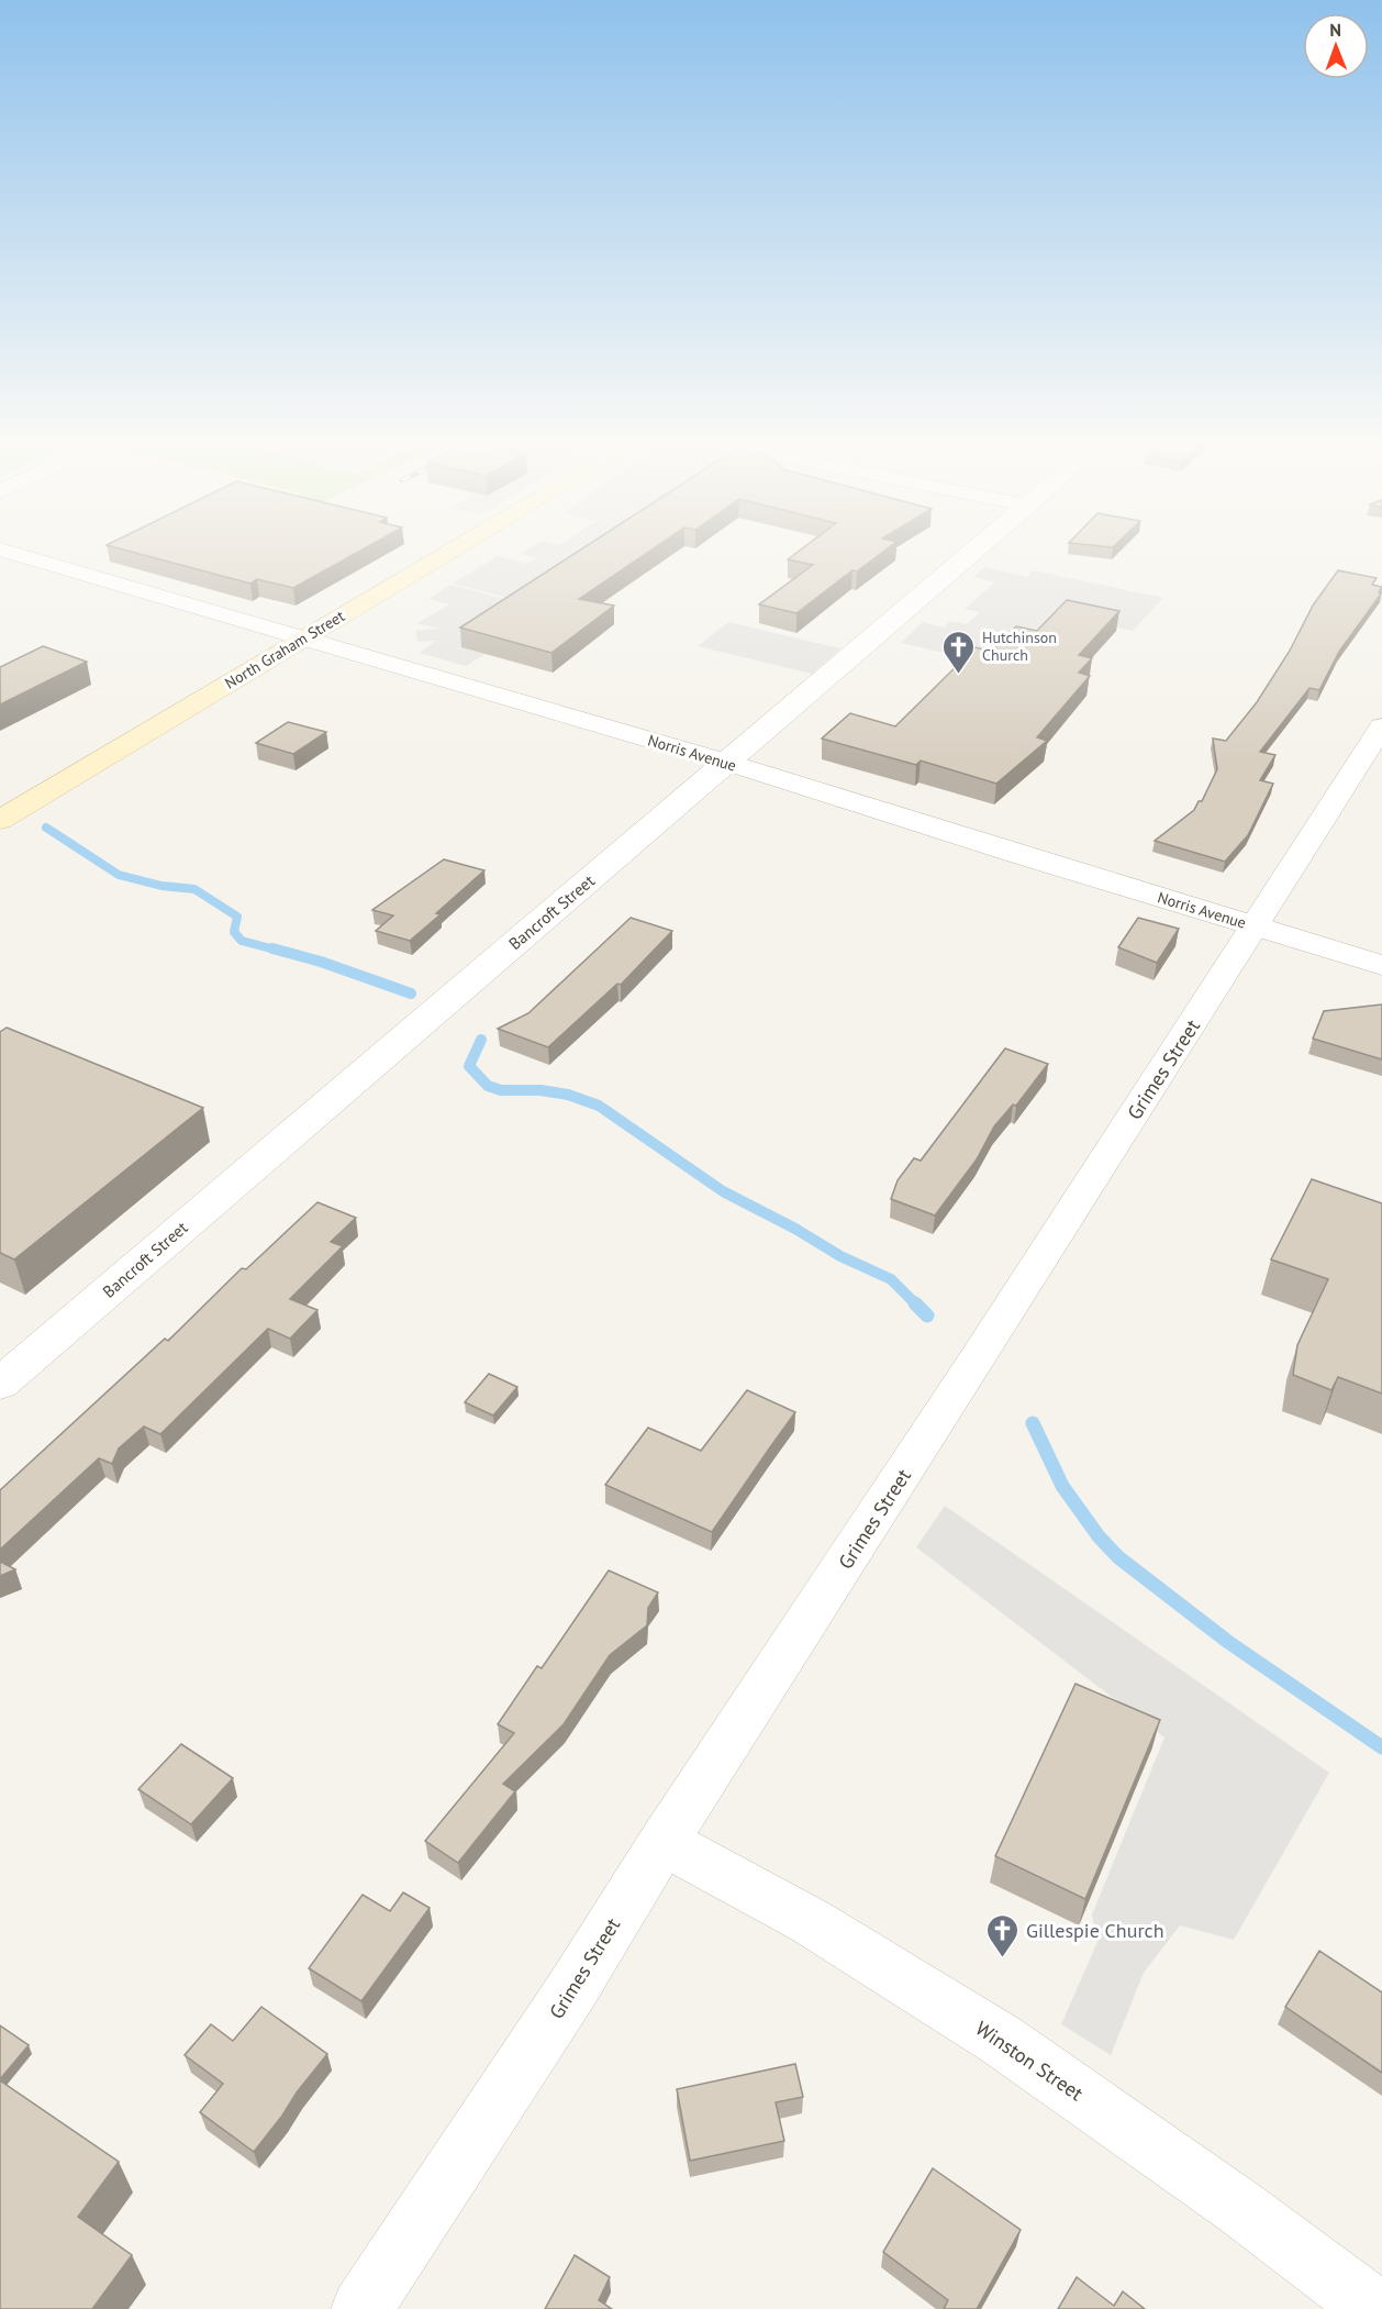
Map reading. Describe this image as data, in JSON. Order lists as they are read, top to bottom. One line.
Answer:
{"streets":{"main road":["North Graham Street"],"street":["Norris Avenue","Bancroft Street","Grimes Street","Winston Street"]},"crossings":[["North Graham Street","Norris Avenue"],["Norris Avenue","Bancroft Street"],["Norris Avenue","Grimes Street"],["Grimes Street","Winston Street"]],"places":{"church":["Hutchinson Church","Gillespie Church"]},"north":"top"}
